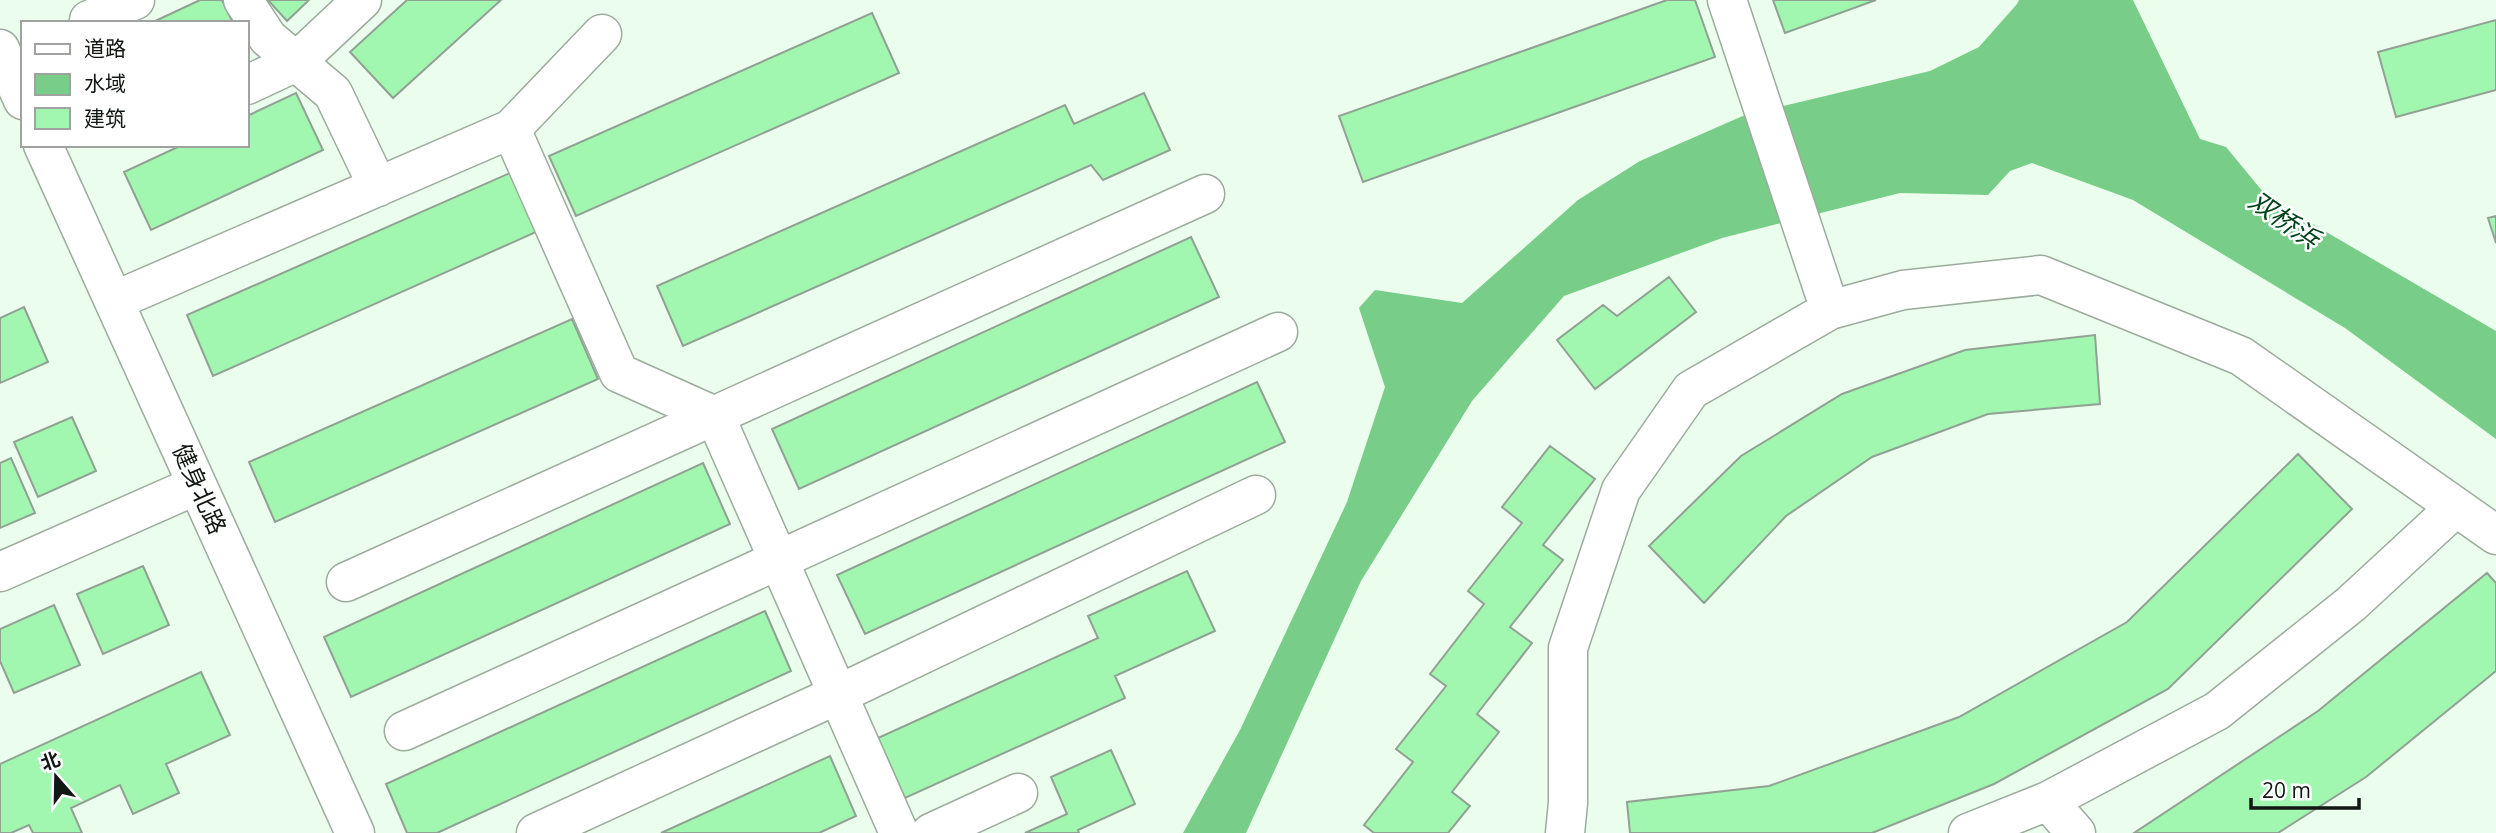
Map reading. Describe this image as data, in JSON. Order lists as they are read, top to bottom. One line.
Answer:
{"streets":{"street":["健身北路"]},"water":["双桥浜"],"legend":["道路","水域","建筑"],"scale_bar":"20 m","north":"top"}
